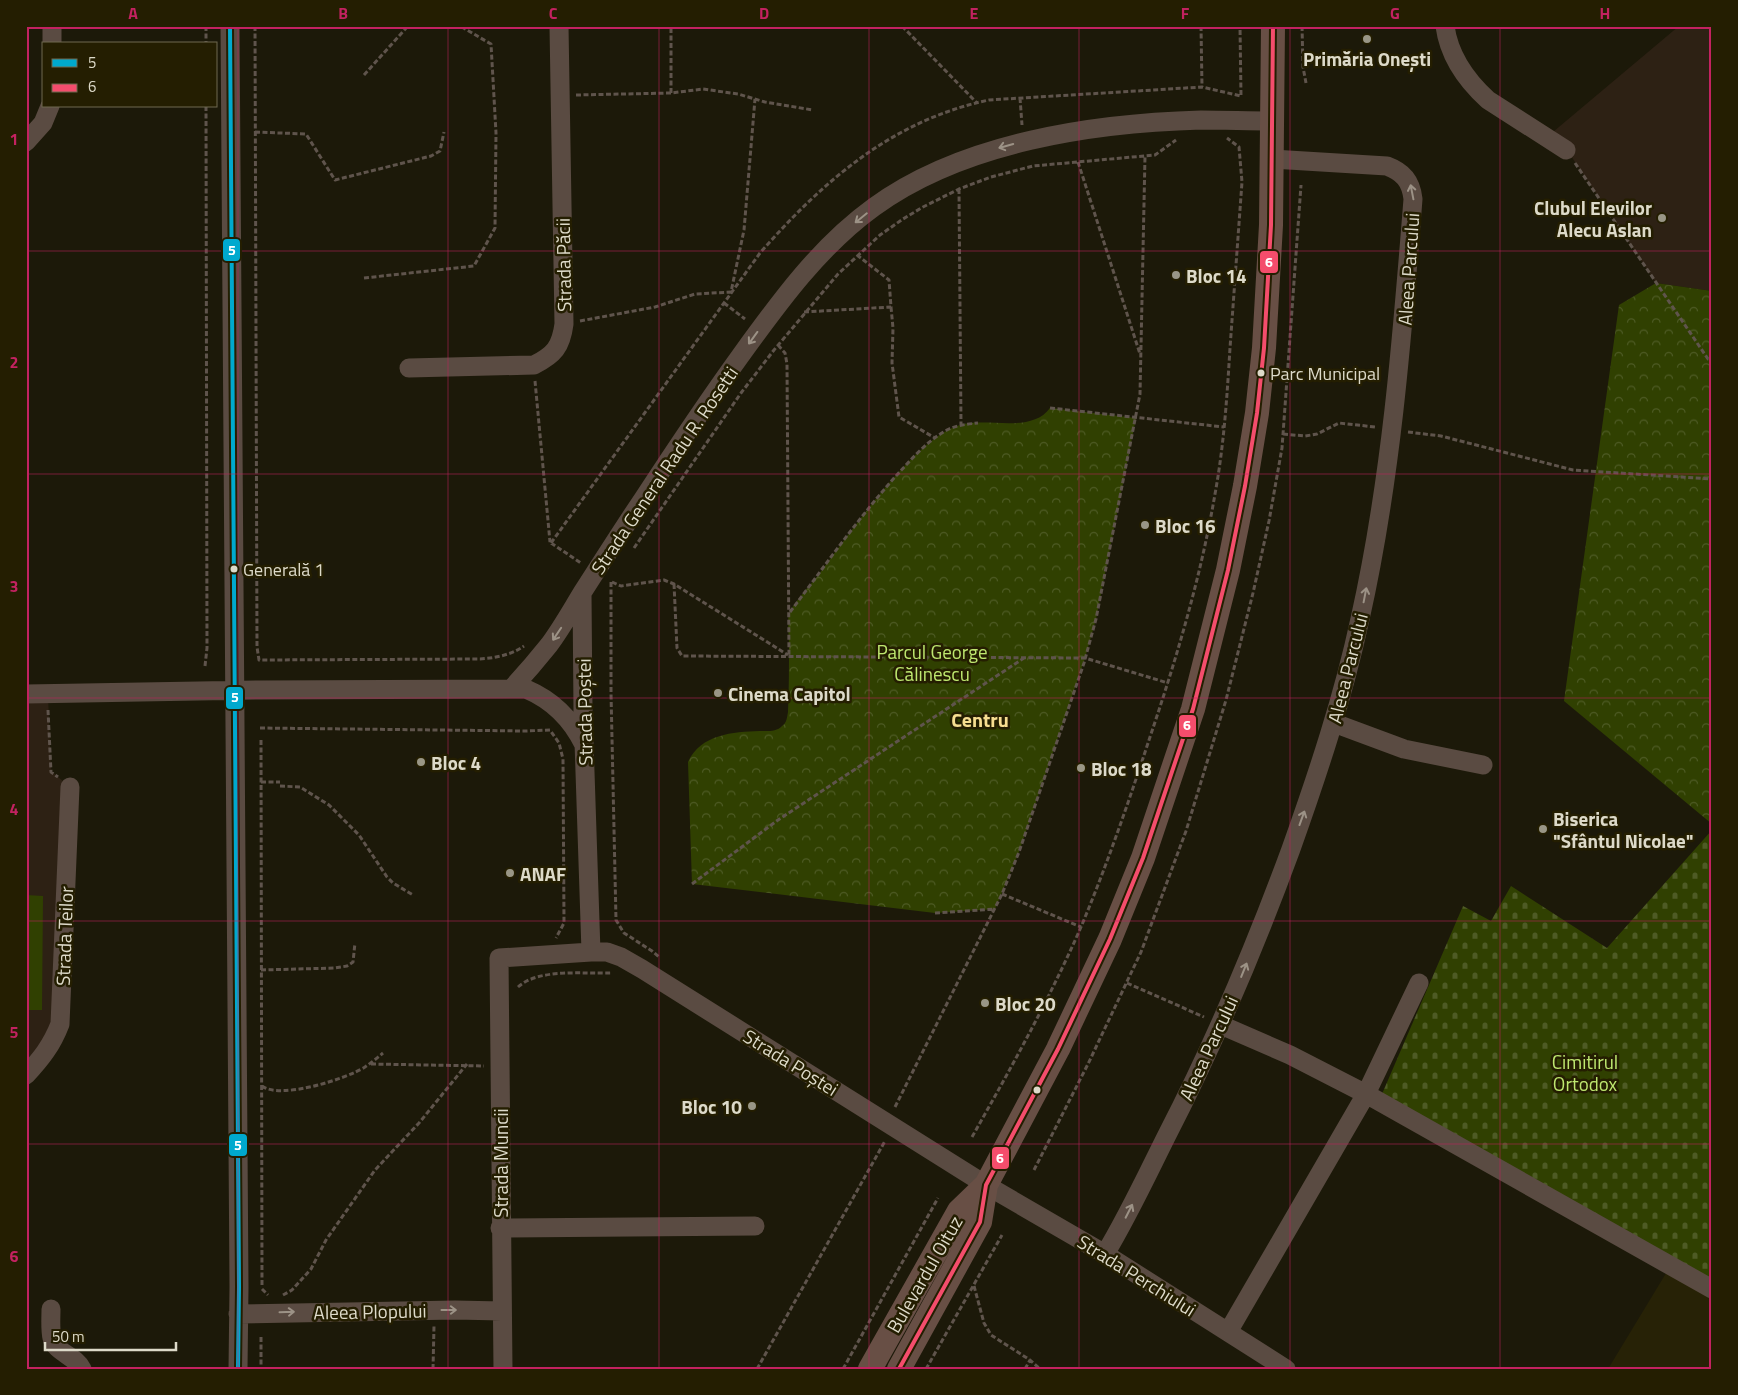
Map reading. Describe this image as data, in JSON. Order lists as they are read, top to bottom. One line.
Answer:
{"streets":{"main road":["Bulevardul Oituz"],"street":["Strada Păcii","Aleea Parcului","Strada General Radu R. Rosetti","Strada Poștei","Strada Teilor","Strada Muncii","Strada Perchiului","Aleea Plopului"]},"crossings":[["Aleea Parcului","Bulevardul Oituz"],["Aleea Parcului","Strada Perchiului"],["Strada General Radu R. Rosetti","Strada Poștei"],["Strada General Radu R. Rosetti","Bulevardul Oituz"],["Strada Poștei","Strada Muncii"],["Strada Poștei","Bulevardul Oituz"],["Strada Poștei","Strada Perchiului"],["Strada Muncii","Aleea Plopului"],["Bulevardul Oituz","Strada Perchiului"]],"one_way":["Aleea Parcului","Strada General Radu R. Rosetti","Aleea Plopului"],"districts":["Centru"],"parks":["Parcul George Călinescu","Cimitirul Ortodox"],"places":["Primăria Onești","Clubul Elevilor Alecu Aslan","Bloc 14","Parc Municipal","Bloc 16","Generală 1","Cinema Capitol","Bloc 4","Bloc 18","Biserica \"Sfântul Nicolae\"","ANAF","Bloc 20","Bloc 10"],"lines":["transit line 5","transit line 6"],"legend":["5","6"],"scale_bar":"50 m","grid":{"columns":["A","B","C","D","E","F","G","H"],"rows":["1","2","3","4","5","6"]}}
